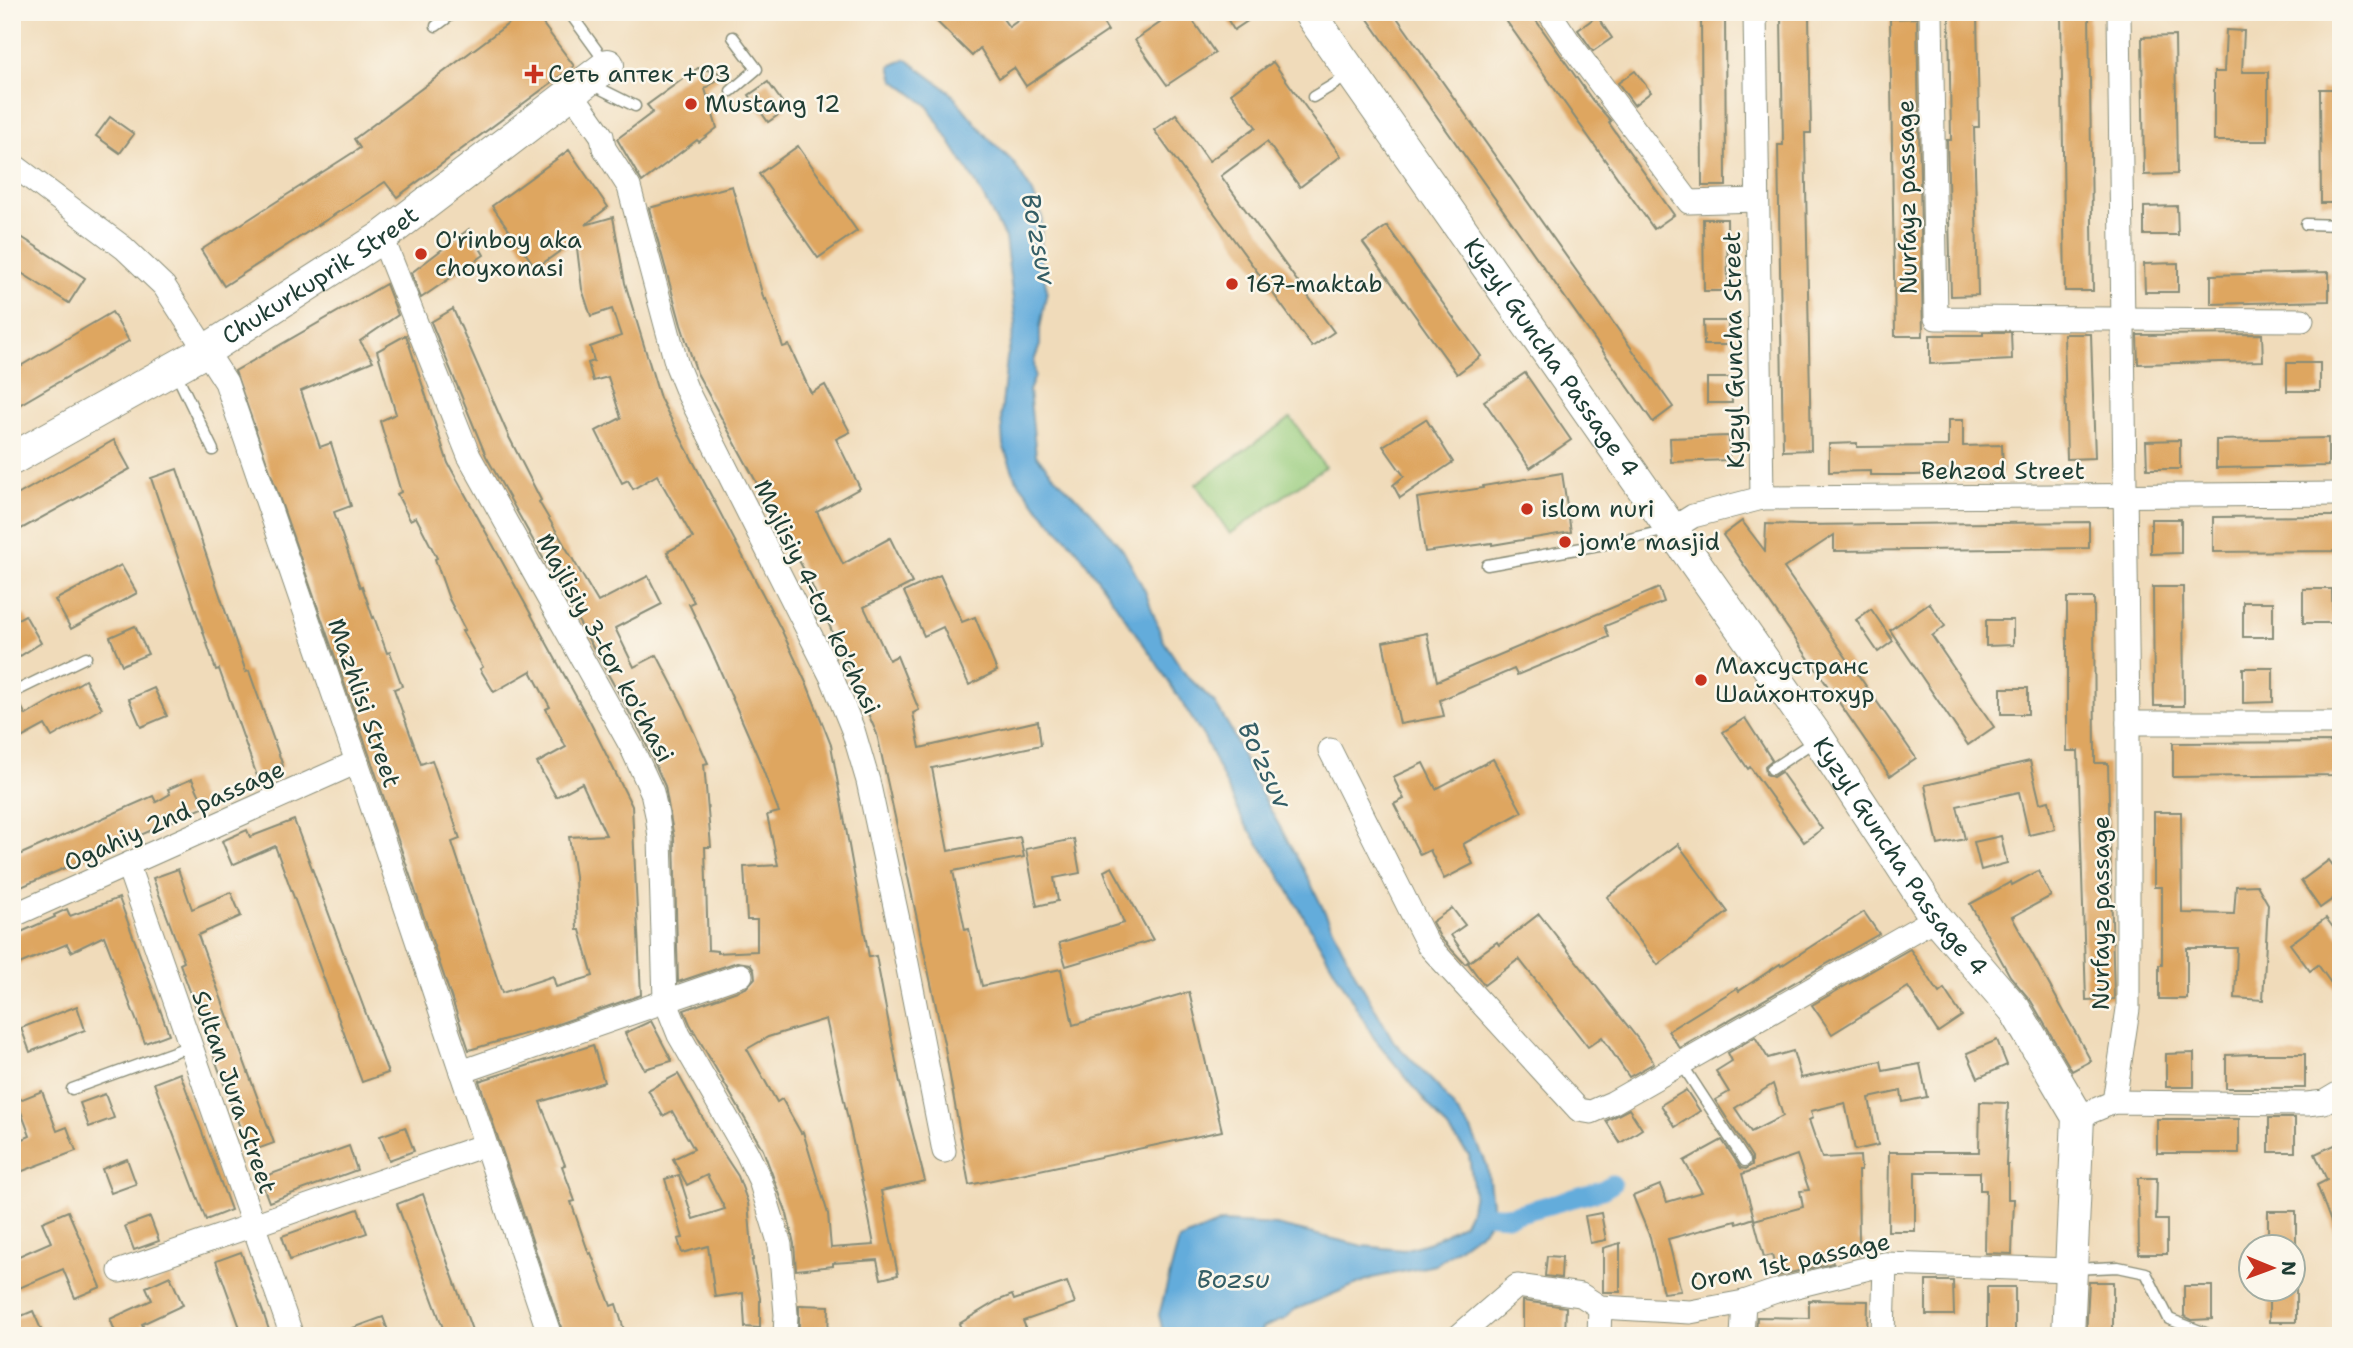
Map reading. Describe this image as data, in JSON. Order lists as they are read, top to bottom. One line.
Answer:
{"streets":{"street":["Nurfayz passage","Chukurkuprik Street","Kyzyl Guncha Street","Kyzyl Guncha Passage 4","Behzod Street","Majlisiy 4-tor ko'chasi","Majlisiy 3-tor ko'chasi","Mazhlisi Street","Ogahiy 2nd passage","Sultan Jura Street","Orom 1st passage"]},"crossings":[["Nurfayz passage","Behzod Street"],["Chukurkuprik Street","Majlisiy 4-tor ko'chasi"],["Chukurkuprik Street","Majlisiy 3-tor ko'chasi"],["Chukurkuprik Street","Mazhlisi Street"],["Kyzyl Guncha Street","Behzod Street"],["Kyzyl Guncha Passage 4","Behzod Street"],["Mazhlisi Street","Ogahiy 2nd passage"],["Ogahiy 2nd passage","Sultan Jura Street"]],"water":["Bo'zsuv","Bozsu"],"places":{"health":["Сеть аптек +03"],"other":["Mustang 12","O'rinboy aka choyxonasi","167-maktab","islom nuri","jom'e masjid","Махсустранс Шайхонтохур"]},"north":"right"}
